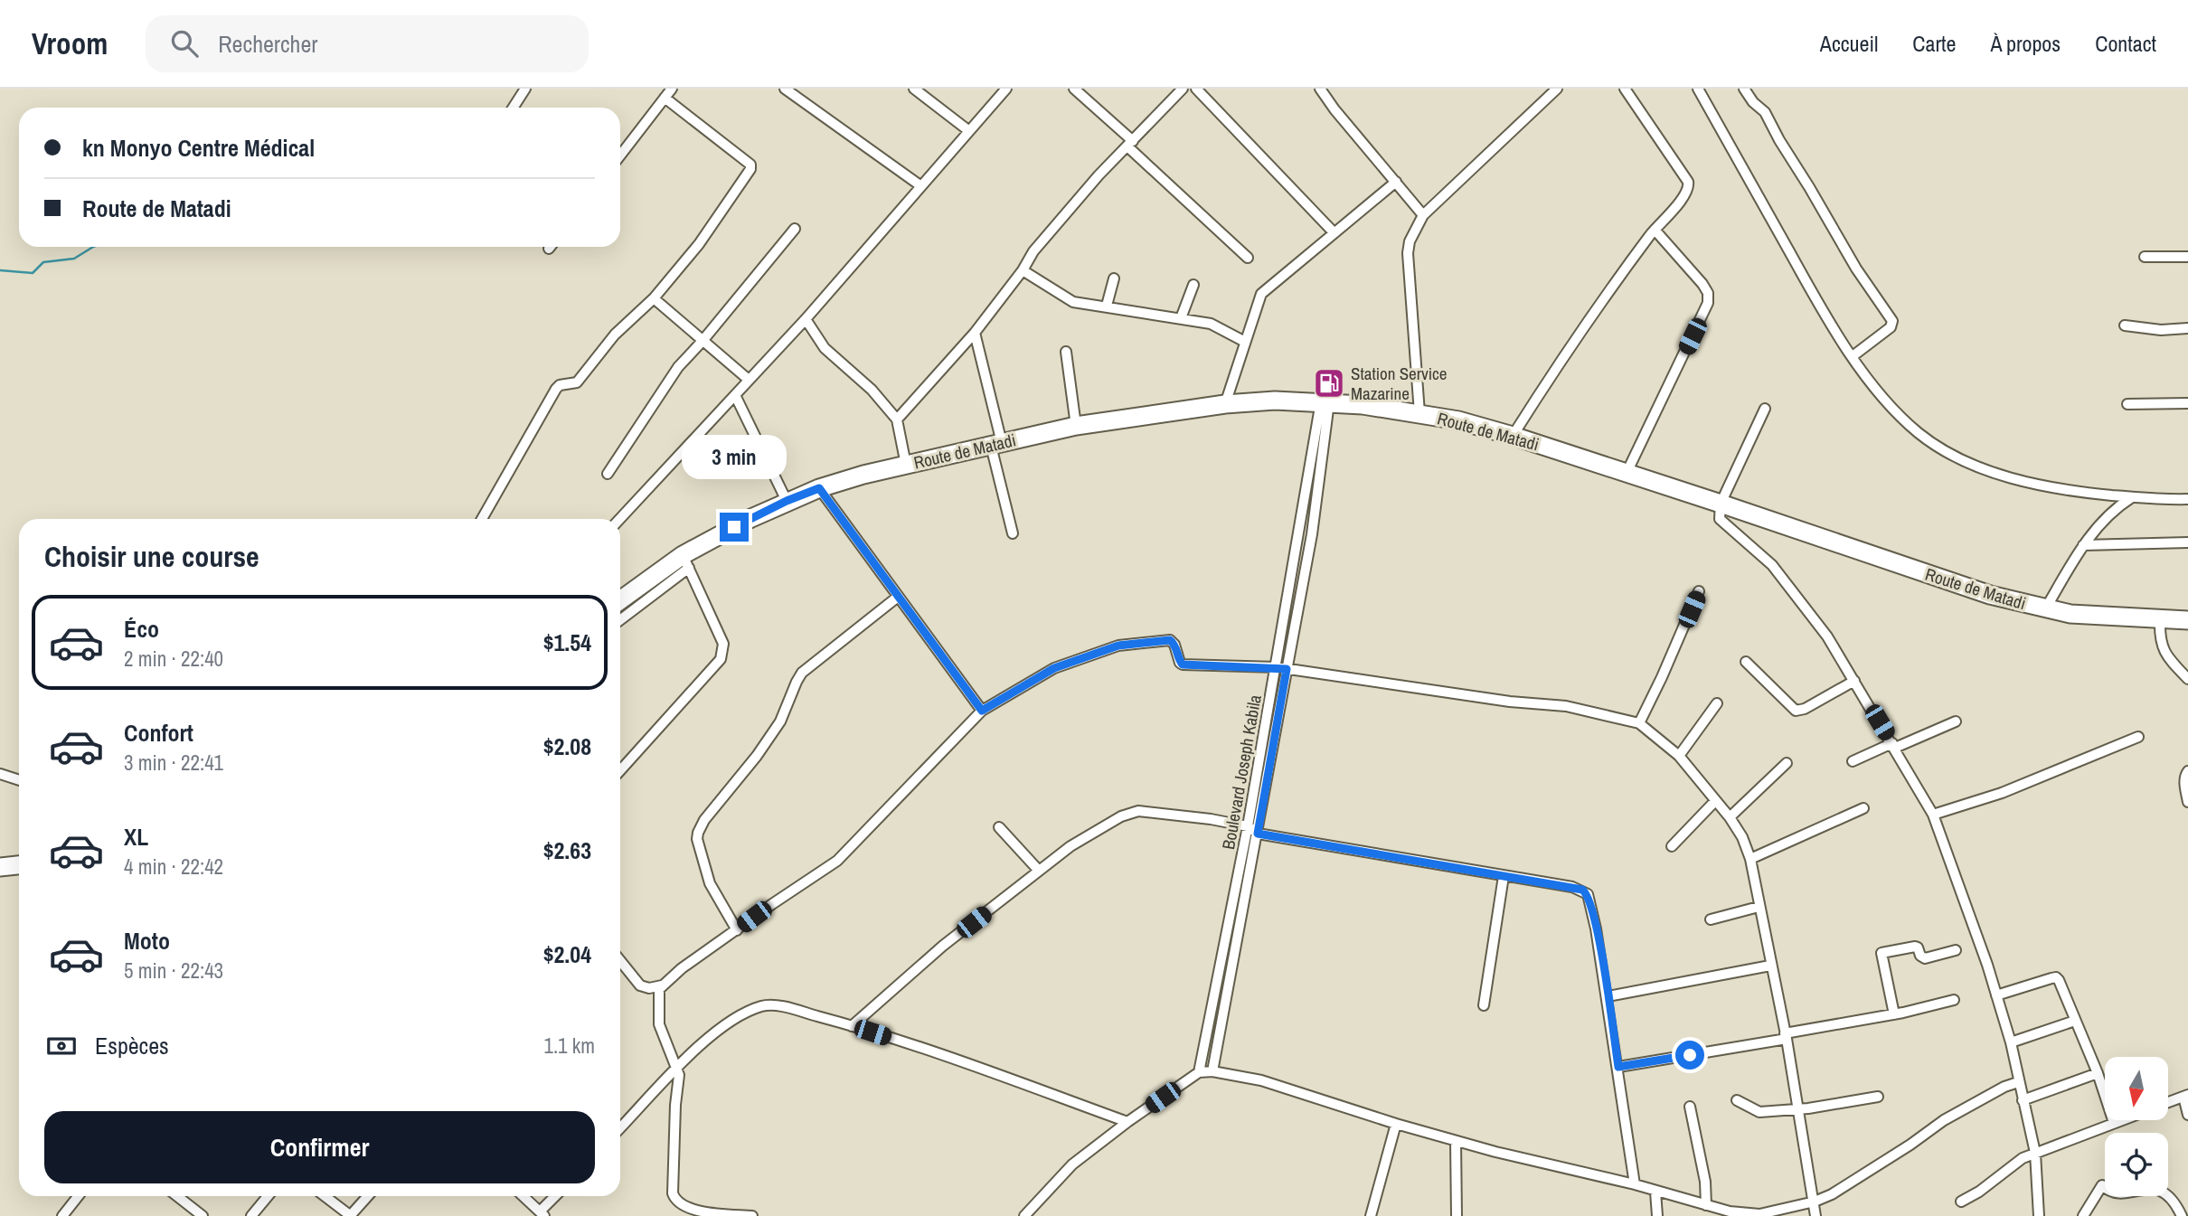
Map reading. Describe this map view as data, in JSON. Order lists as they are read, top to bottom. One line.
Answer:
{"streets":{"highway":["Route de Matadi"],"street":["Boulevard Joseph Kabila"]},"crossings":[["Route de Matadi","Boulevard Joseph Kabila"]],"places":{"fuel station":["Station Service Mazarine"]},"north":"bottom","page":{"header":"Vroom","search":"Rechercher","nav":["Accueil","Carte","À propos","Contact"],"banner":["kn Monyo Centre Médical","Route de Matadi"],"bubble":"3 min","heading":"Choisir une course","list":[{"name":"Éco","note":"2 min · 22:40","value":"$1.54"},{"name":"Confort","note":"3 min · 22:41","value":"$2.08"},{"name":"XL","note":"4 min · 22:42","value":"$2.63"},{"name":"Moto","note":"5 min · 22:43","value":"$2.04"}],"pay":["Espèces","1.1 km"],"buttons":"Confirmer"}}
